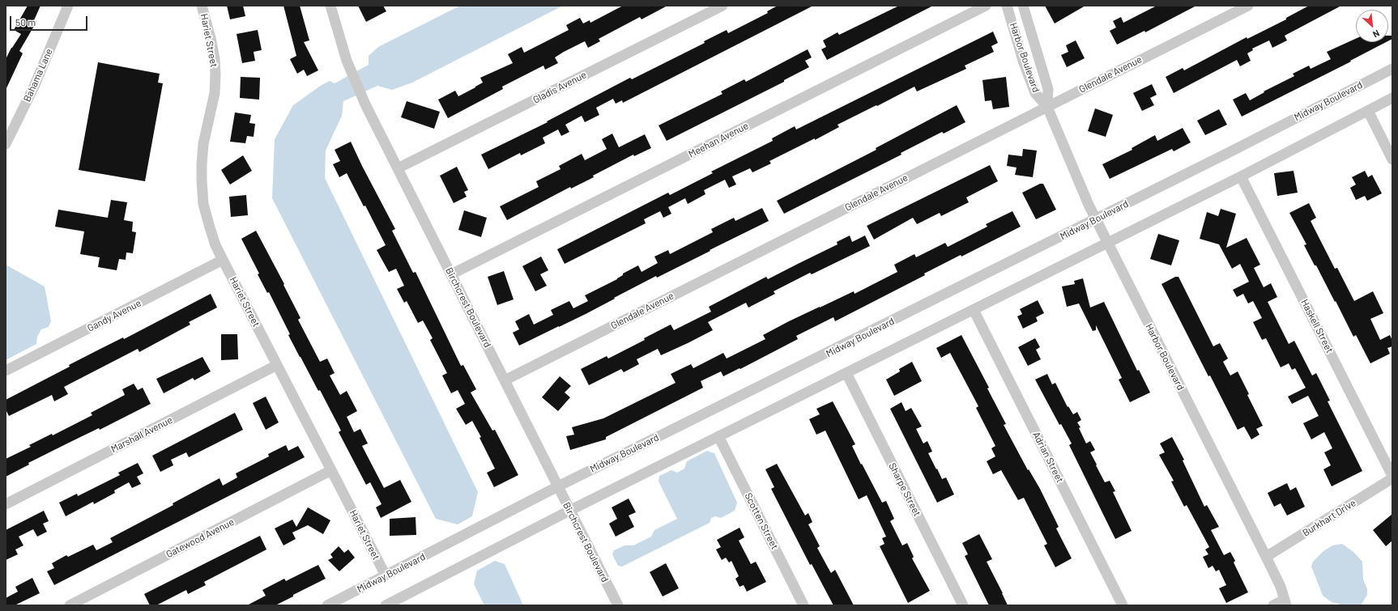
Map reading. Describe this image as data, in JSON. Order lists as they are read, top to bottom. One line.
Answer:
{"streets":{"street":["Hariet Street","Harbor Boulevard","Glendale Avenue","Bahama Lane","Gladis Avenue","Midway Boulevard","Meehan Avenue","Birchcrest Boulevard","Gandy Avenue","Haskell Street","Marshall Avenue","Adrian Street","Sharpe Street","Burkhart Drive","Scotten Street","Gatewood Avenue"]},"crossings":[["Hariet Street","Midway Boulevard"],["Hariet Street","Gandy Avenue"],["Hariet Street","Marshall Avenue"],["Hariet Street","Gatewood Avenue"],["Harbor Boulevard","Glendale Avenue"],["Harbor Boulevard","Midway Boulevard"],["Harbor Boulevard","Burkhart Drive"],["Glendale Avenue","Birchcrest Boulevard"],["Gladis Avenue","Birchcrest Boulevard"],["Midway Boulevard","Birchcrest Boulevard"],["Meehan Avenue","Birchcrest Boulevard"],["Haskell Street","Burkhart Drive"]],"scale_bar":"50 m","north":"bottom right"}
